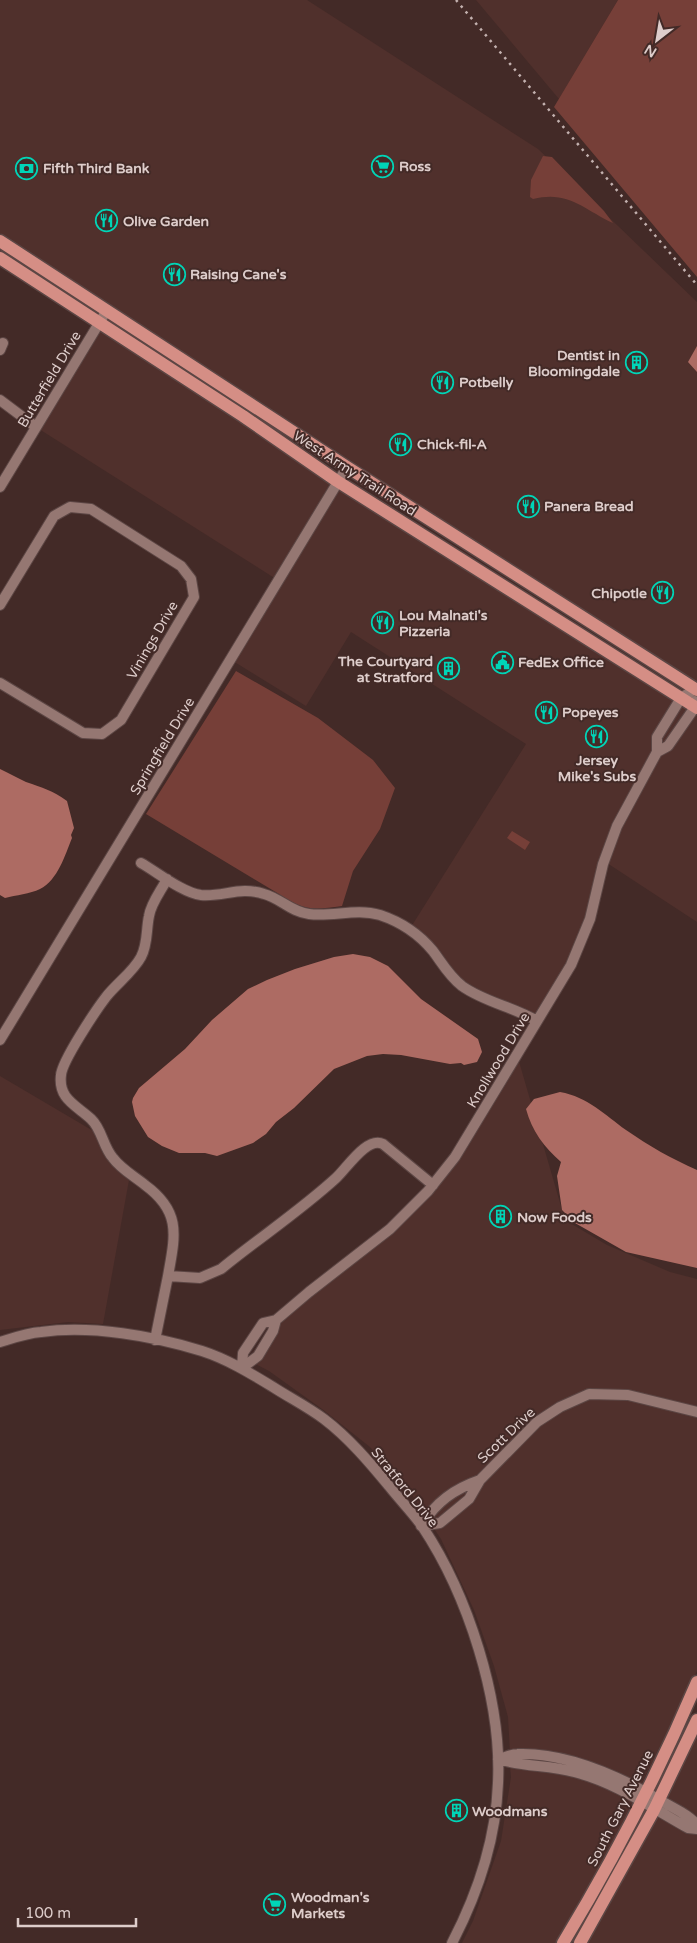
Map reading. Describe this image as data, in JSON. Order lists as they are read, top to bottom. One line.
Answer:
{"streets":{"main road":["West Army Trail Road","South Gary Avenue"],"street":["Butterfield Drive","Vinings Drive","Springfield Drive","Knollwood Drive","Scott Drive","Stratford Drive"]},"crossings":[["Butterfield Drive","West Army Trail Road"],["West Army Trail Road","Springfield Drive"],["West Army Trail Road","Knollwood Drive"],["Knollwood Drive","Stratford Drive"],["Scott Drive","Stratford Drive"]],"places":{"supermarket":["Ross","Woodman's Markets"],"bank":["Fifth Third Bank"],"restaurant":["Olive Garden","Raising Cane's","Potbelly","Chick-fil-A","Panera Bread","Chipotle","Lou Malnati's Pizzeria","Popeyes","Jersey Mike's Subs"],"building":["Dentist in Bloomingdale","The Courtyard at Stratford","Now Foods","Woodmans"],"public building":["FedEx Office"]},"scale_bar":"100 m","north":"bottom left"}
